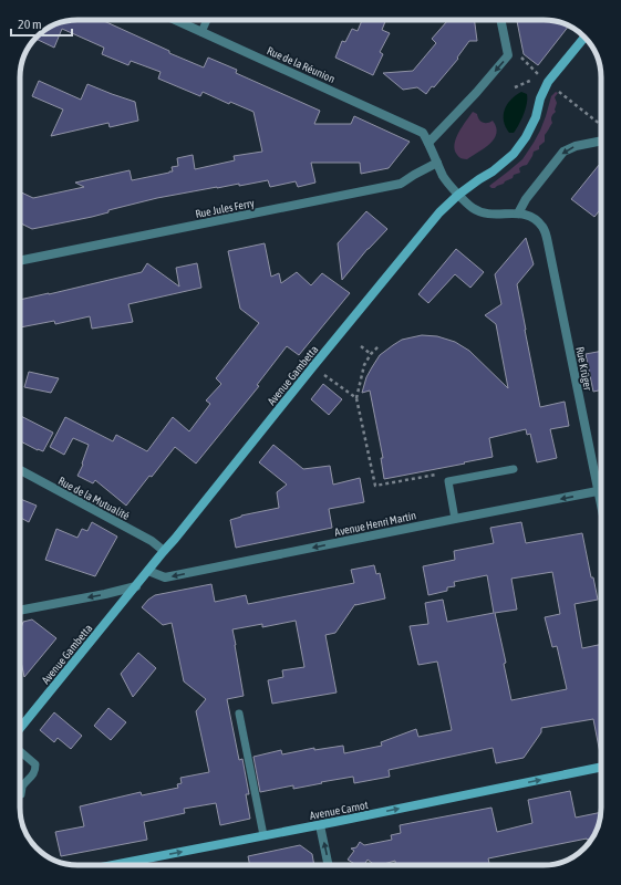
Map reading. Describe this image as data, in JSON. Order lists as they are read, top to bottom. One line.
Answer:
{"streets":{"street":["Rue de la Réunion","Rue Jules Ferry","Rue Krüger","Avenue Gambetta","Rue de la Mutualité","Avenue Henri Martin","Avenue Carnot"]},"crossings":[["Rue Krüger","Avenue Henri Martin"],["Avenue Gambetta","Rue de la Mutualité"],["Avenue Gambetta","Avenue Henri Martin"]],"one_way":["Avenue Henri Martin","Avenue Carnot"],"scale_bar":"20 m"}
